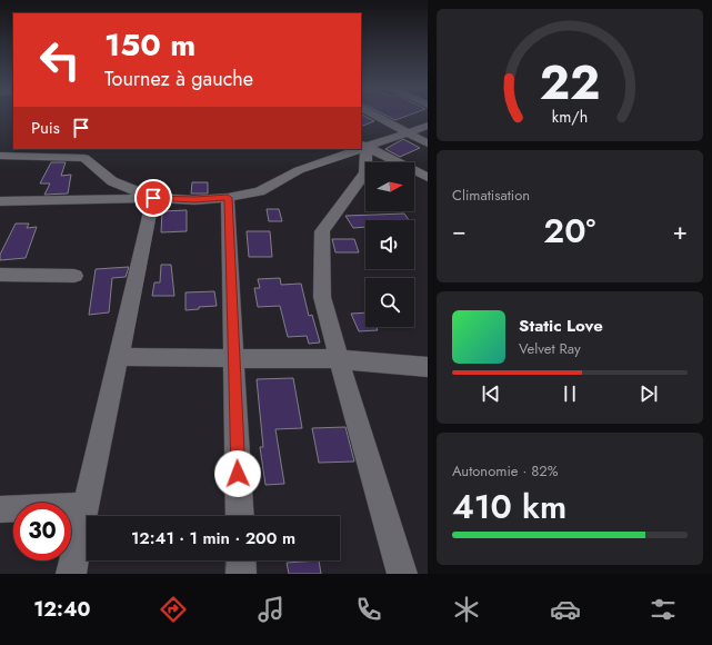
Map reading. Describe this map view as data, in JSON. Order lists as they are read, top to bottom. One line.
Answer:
{"north":"right","page":{"turn":["150 m","Tournez à gauche"],"then":"Puis","tile":["Climatisation",["Autonomie · 82%","410 km"]],"heat":["−","20°","+"],"song":["Static Love","Velvet Ray"],"limit":"30","trip":"12:41 · 1 min · 200 m","tabs":"12:40","gauge":["22","km/h"]}}
